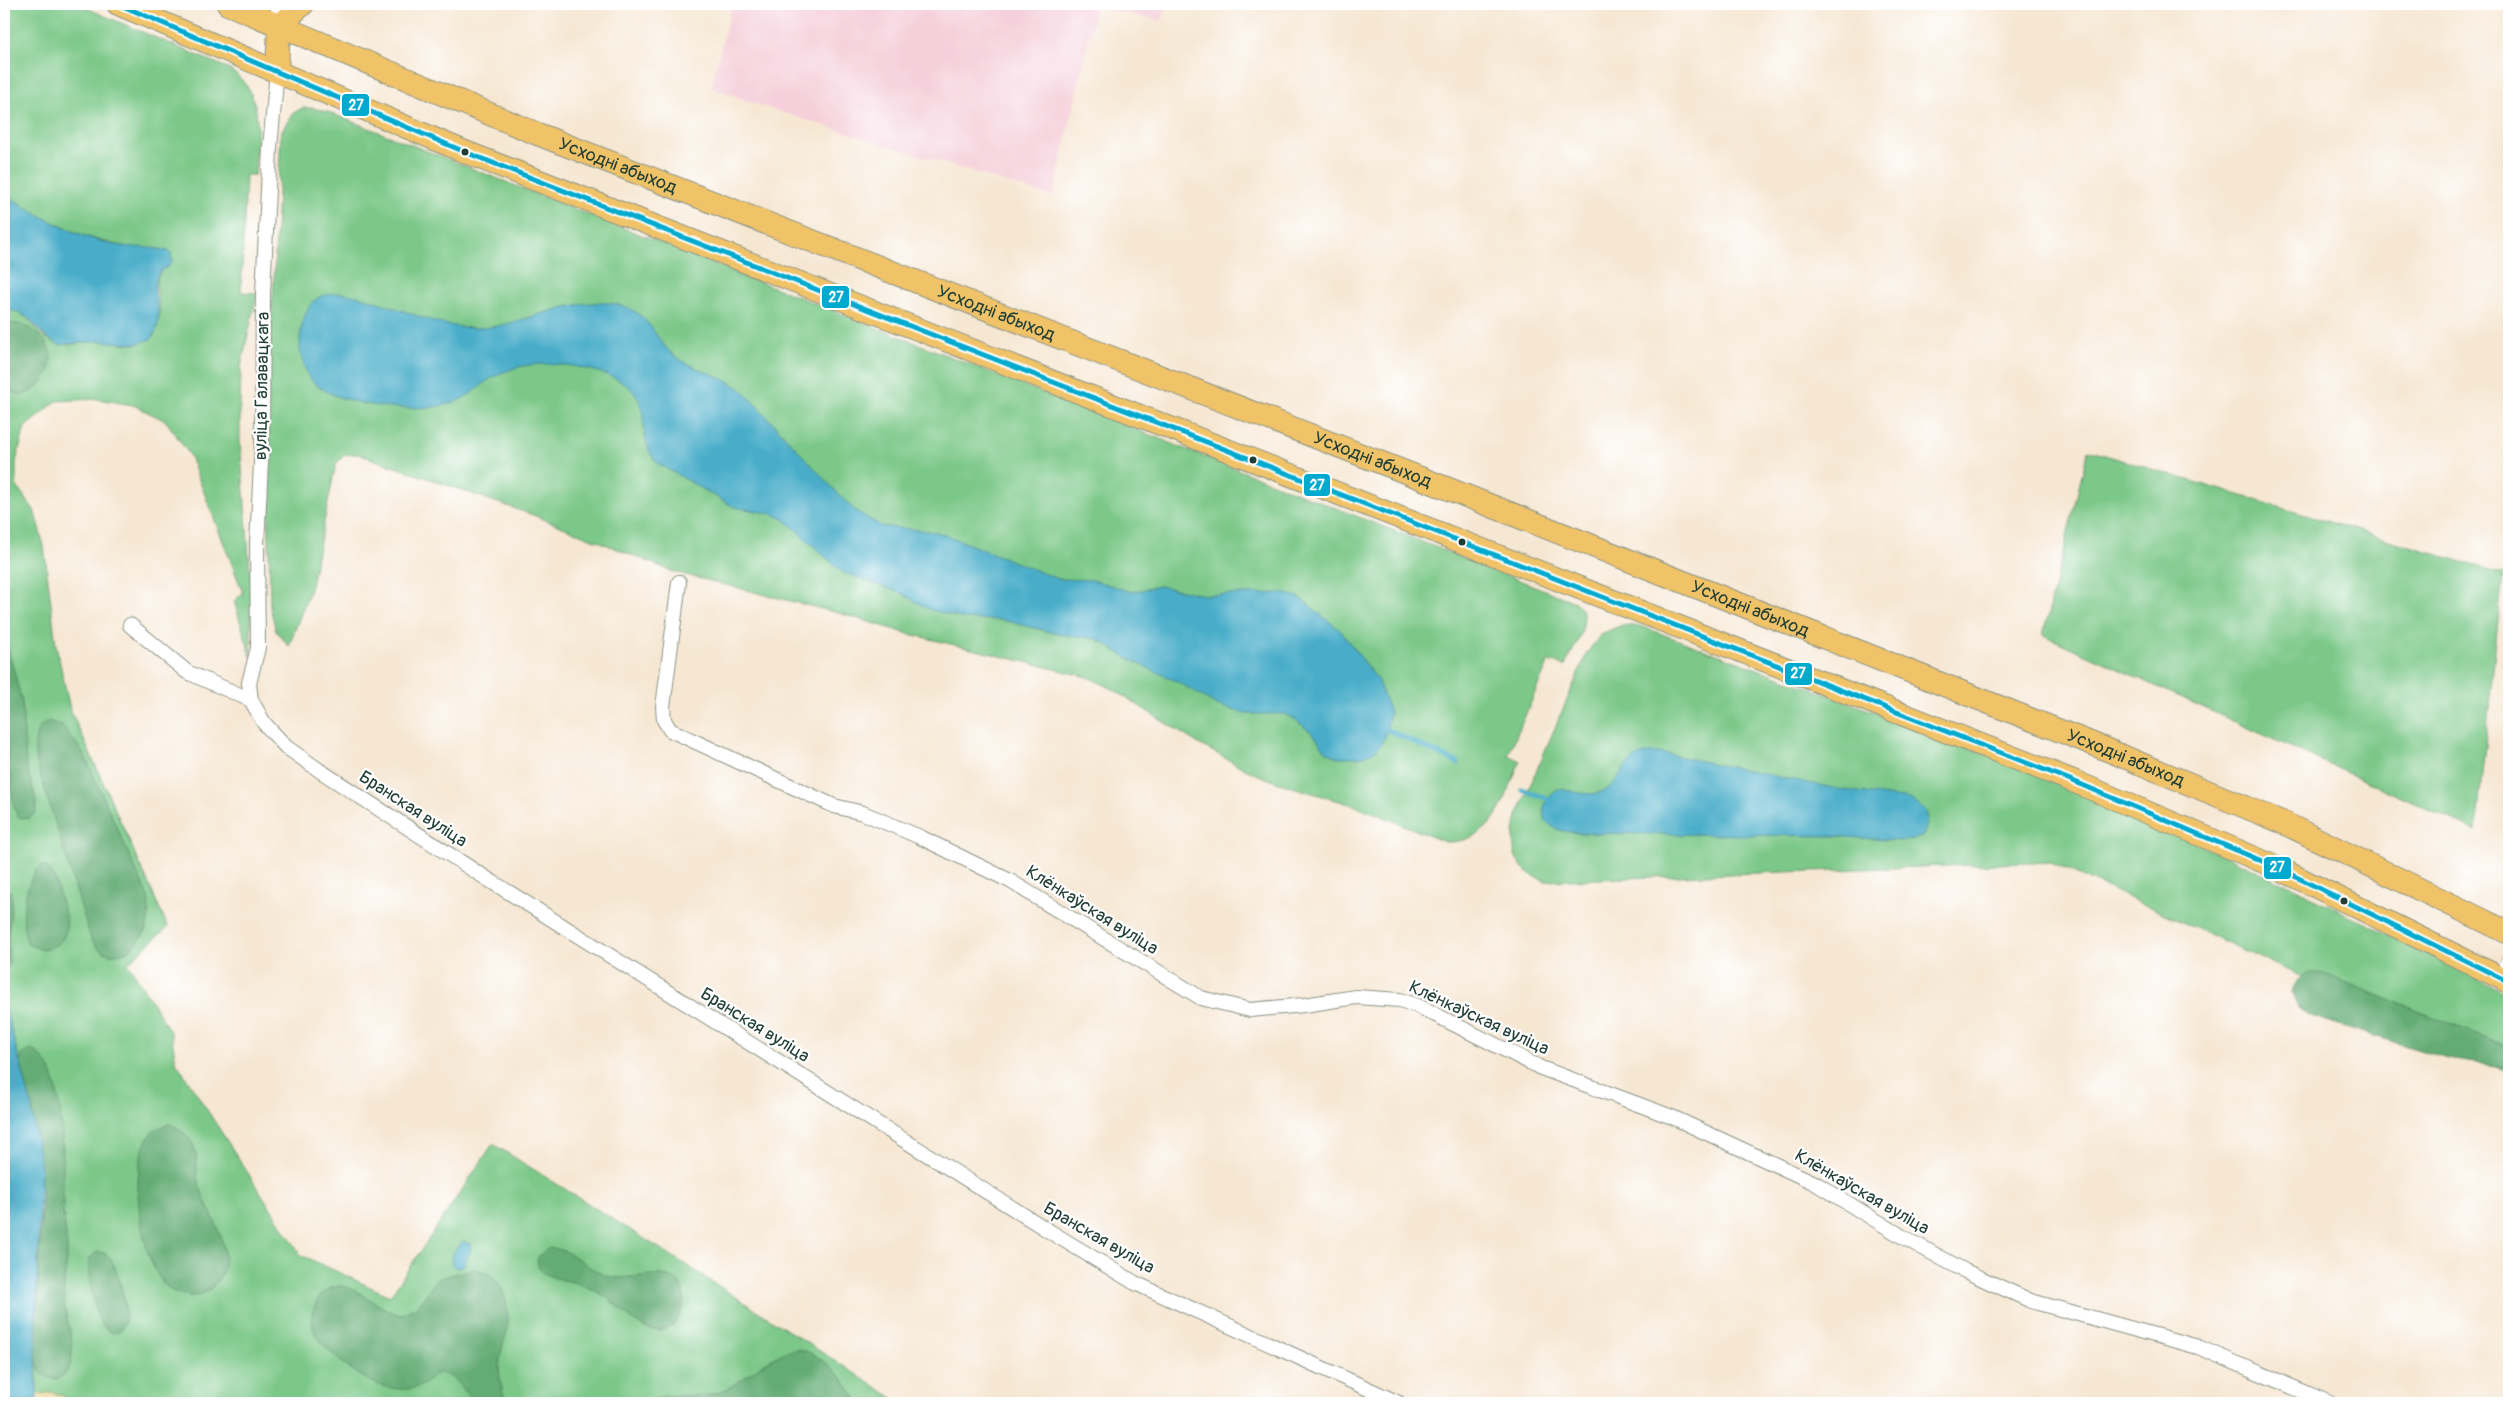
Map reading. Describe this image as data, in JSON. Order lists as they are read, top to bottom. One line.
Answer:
{"streets":{"main road":["Усходні абыход"],"street":["вуліца Галавацкага","Бранская вуліца","Клёнкаўская вуліца"]},"crossings":[["вуліца Галавацкага","Бранская вуліца"]],"lines":["transit line 27"]}
